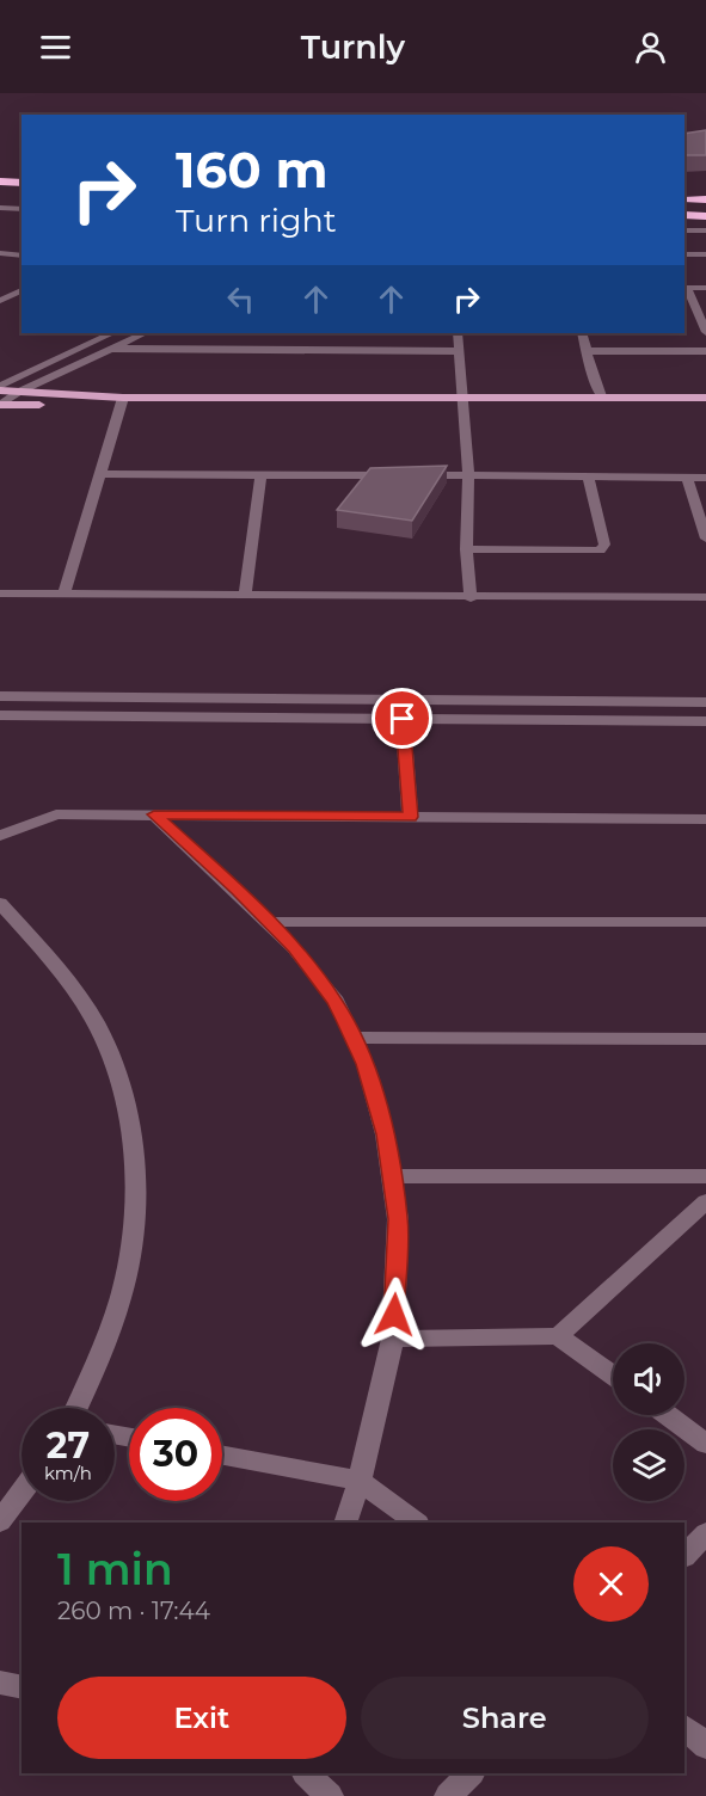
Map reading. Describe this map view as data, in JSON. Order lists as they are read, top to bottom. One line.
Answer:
{"page":{"header":"Turnly","turn":["160 m","Turn right"],"speed":"27 km/h","limit":"30","heading":["1 min","260 m · 17:44"],"buttons":["Exit","Share"]}}
